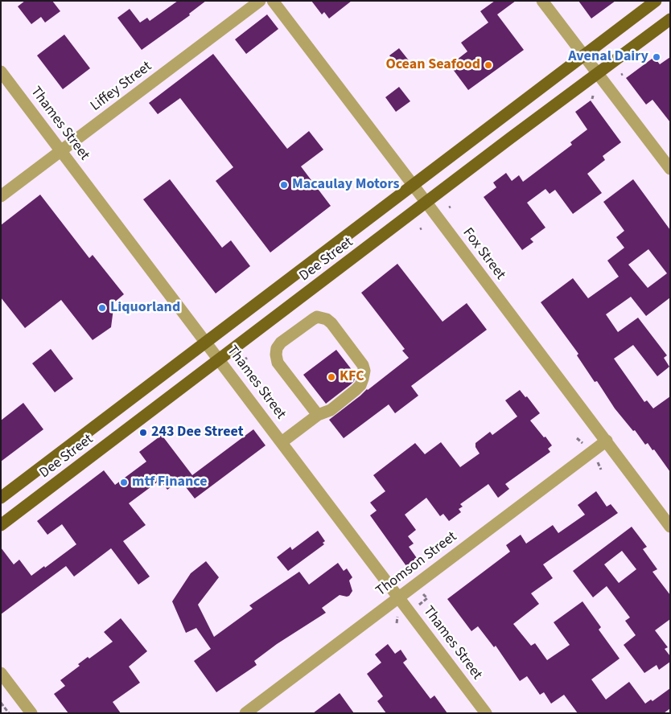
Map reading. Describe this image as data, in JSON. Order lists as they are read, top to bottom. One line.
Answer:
{"streets":{"main road":["Dee Street"],"street":["Liffey Street","Thames Street","Fox Street","Thomson Street"]},"crossings":[["Liffey Street","Thames Street"],["Thames Street","Dee Street"],["Thames Street","Thomson Street"],["Fox Street","Dee Street"],["Fox Street","Thomson Street"]],"places":["Avenal Dairy","Ocean Seafood","Macaulay Motors","Liquorland","KFC","243 Dee Street","mtf Finance"]}
